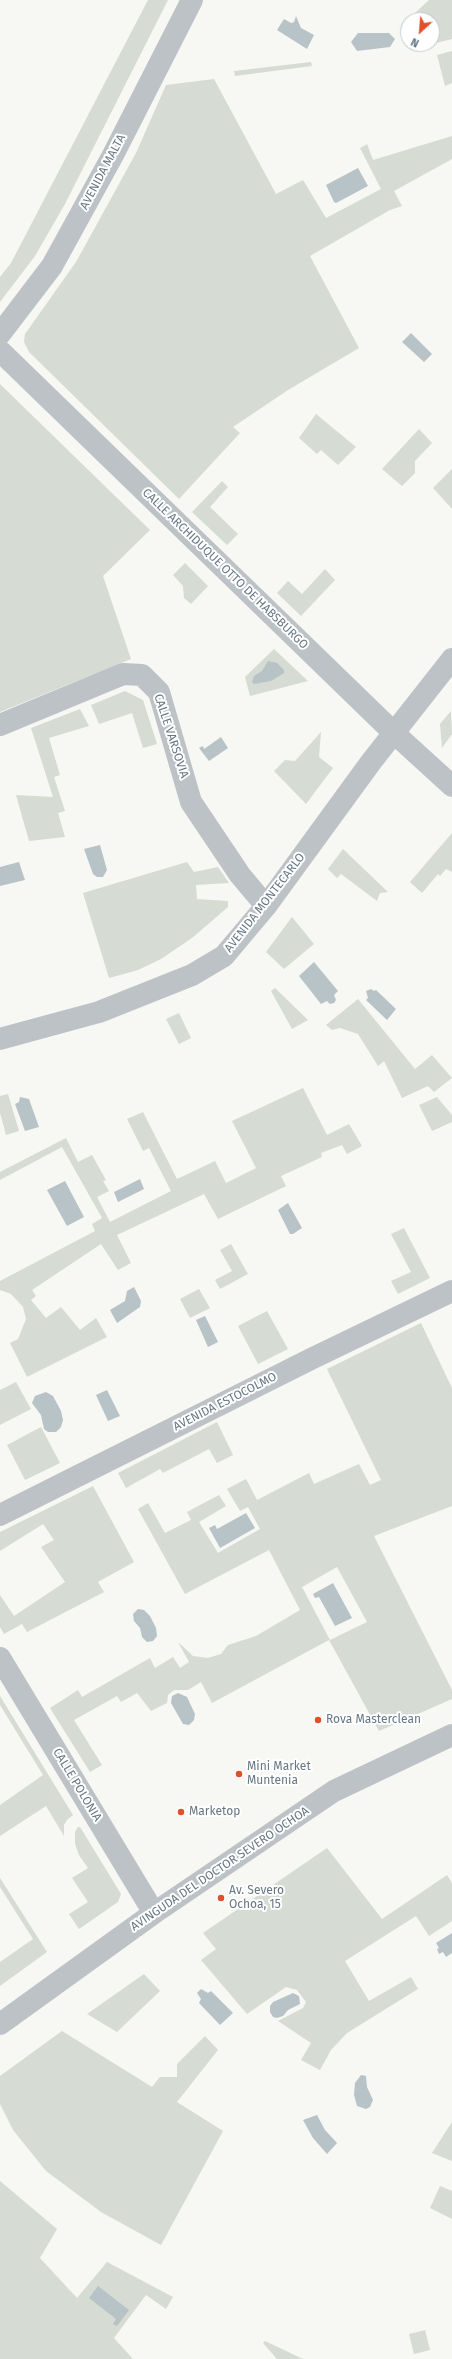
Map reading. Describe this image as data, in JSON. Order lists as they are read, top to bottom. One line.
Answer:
{"streets":{"street":["AVENIDA MALTA","CALLE ARCHIDUQUE OTTO DE HABSBURGO","CALLE VARSOVIA","AVENIDA MONTECARLO","AVENIDA ESTOCOLMO","CALLE POLONIA","AVINGUDA DEL DOCTOR SEVERO OCHOA"]},"crossings":[["CALLE ARCHIDUQUE OTTO DE HABSBURGO","AVENIDA MONTECARLO"],["CALLE VARSOVIA","AVENIDA MONTECARLO"],["CALLE POLONIA","AVINGUDA DEL DOCTOR SEVERO OCHOA"]],"places":["Rova Masterclean","Mini Market Muntenia","Marketop","Av. Severo Ochoa, 15"],"north":"bottom left"}
